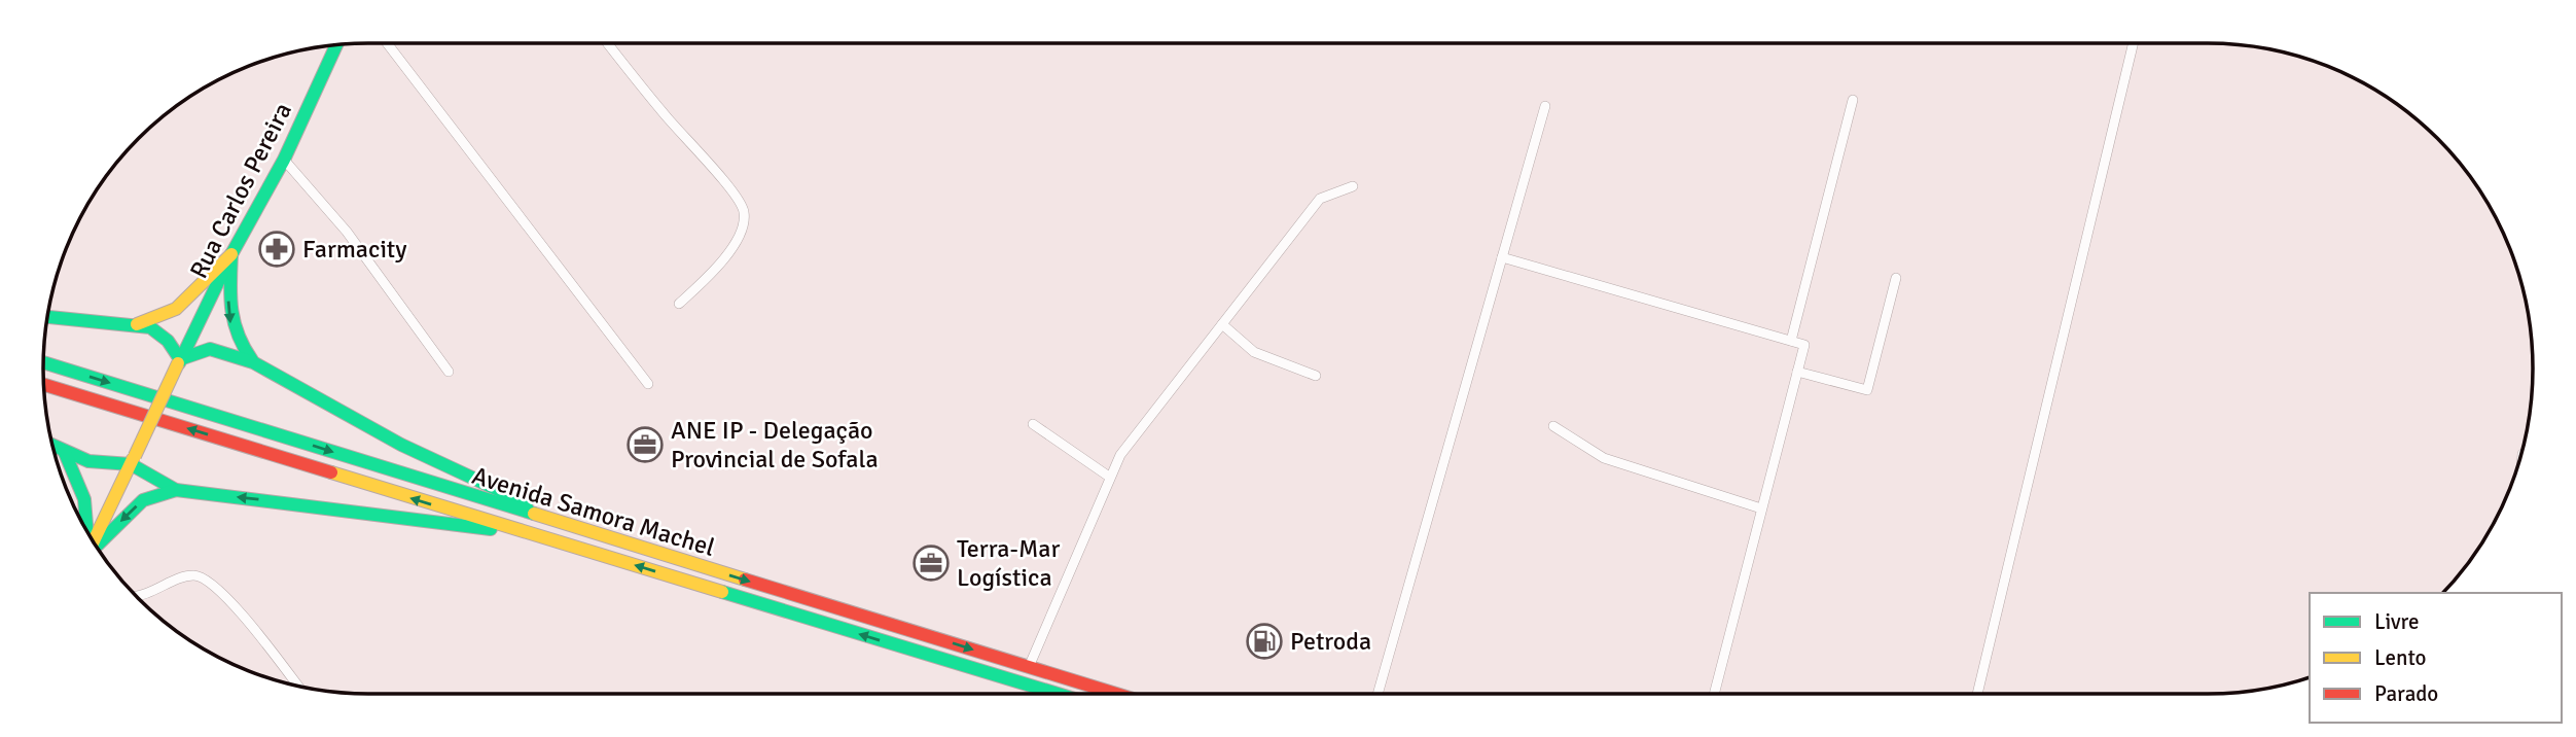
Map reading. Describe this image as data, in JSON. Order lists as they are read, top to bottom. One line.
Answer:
{"streets":{"main road":["Rua Carlos Pereira","Avenida Samora Machel"]},"places":{"pharmacy":["Farmacity"],"office":["ANE IP - Delegação Provincial de Sofala","Terra-Mar Logística"],"fuel station":["Petroda"]},"legend":["Livre","Lento","Parado"]}
